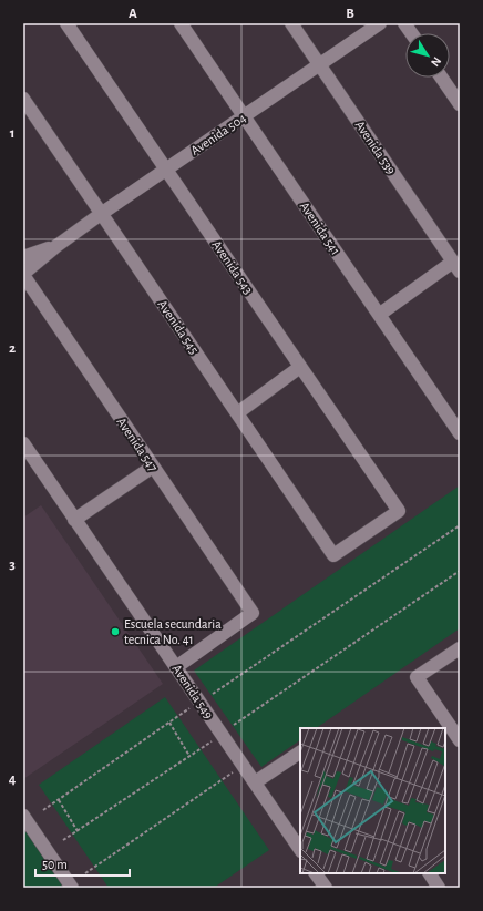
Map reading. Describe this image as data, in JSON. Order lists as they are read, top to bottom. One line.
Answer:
{"streets":{"street":["Avenida 504","Avenida 539","Avenida 541","Avenida 543","Avenida 545","Avenida 547","Avenida 549"]},"crossings":[["Avenida 504","Avenida 539"],["Avenida 504","Avenida 541"],["Avenida 504","Avenida 543"],["Avenida 504","Avenida 545"],["Avenida 504","Avenida 547"],["Avenida 543","Avenida 545"],["Avenida 547","Avenida 549"]],"places":["Escuela secundaria tecnica No. 41"],"scale_bar":"50 m","north":"bottom right","grid":{"columns":["A","B"],"rows":["1","2","3","4"]}}
